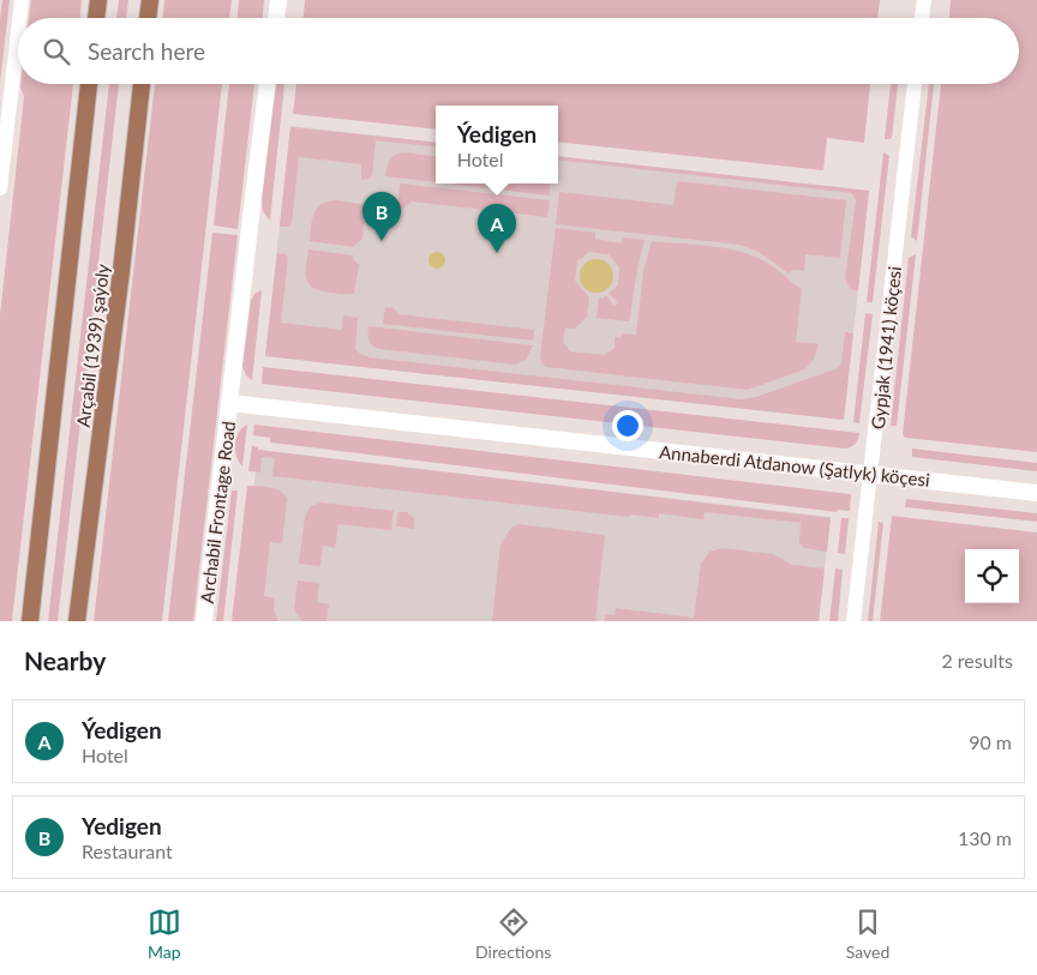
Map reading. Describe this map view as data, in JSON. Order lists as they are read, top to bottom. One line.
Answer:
{"streets":{"main road":["Arçabil (1939) şaýoly"],"street":["Gypjak (1941) köçesi","Annaberdi Atdanow (Şatlyk) köçesi","Archabil Frontage Road"]},"crossings":[["Gypjak (1941) köçesi","Annaberdi Atdanow (Şatlyk) köçesi"],["Annaberdi Atdanow (Şatlyk) köçesi","Archabil Frontage Road"]],"page":{"search":"Search here","popup":["Ýedigen","Hotel"],"pins":["B","A"],"heading":["Nearby","2 results"],"list":[{"mark":"A","name":"Ýedigen","note":"Hotel","value":"90 m"},{"mark":"B","name":"Yedigen","note":"Restaurant","value":"130 m"}],"nav":["Map","Directions","Saved"]}}
